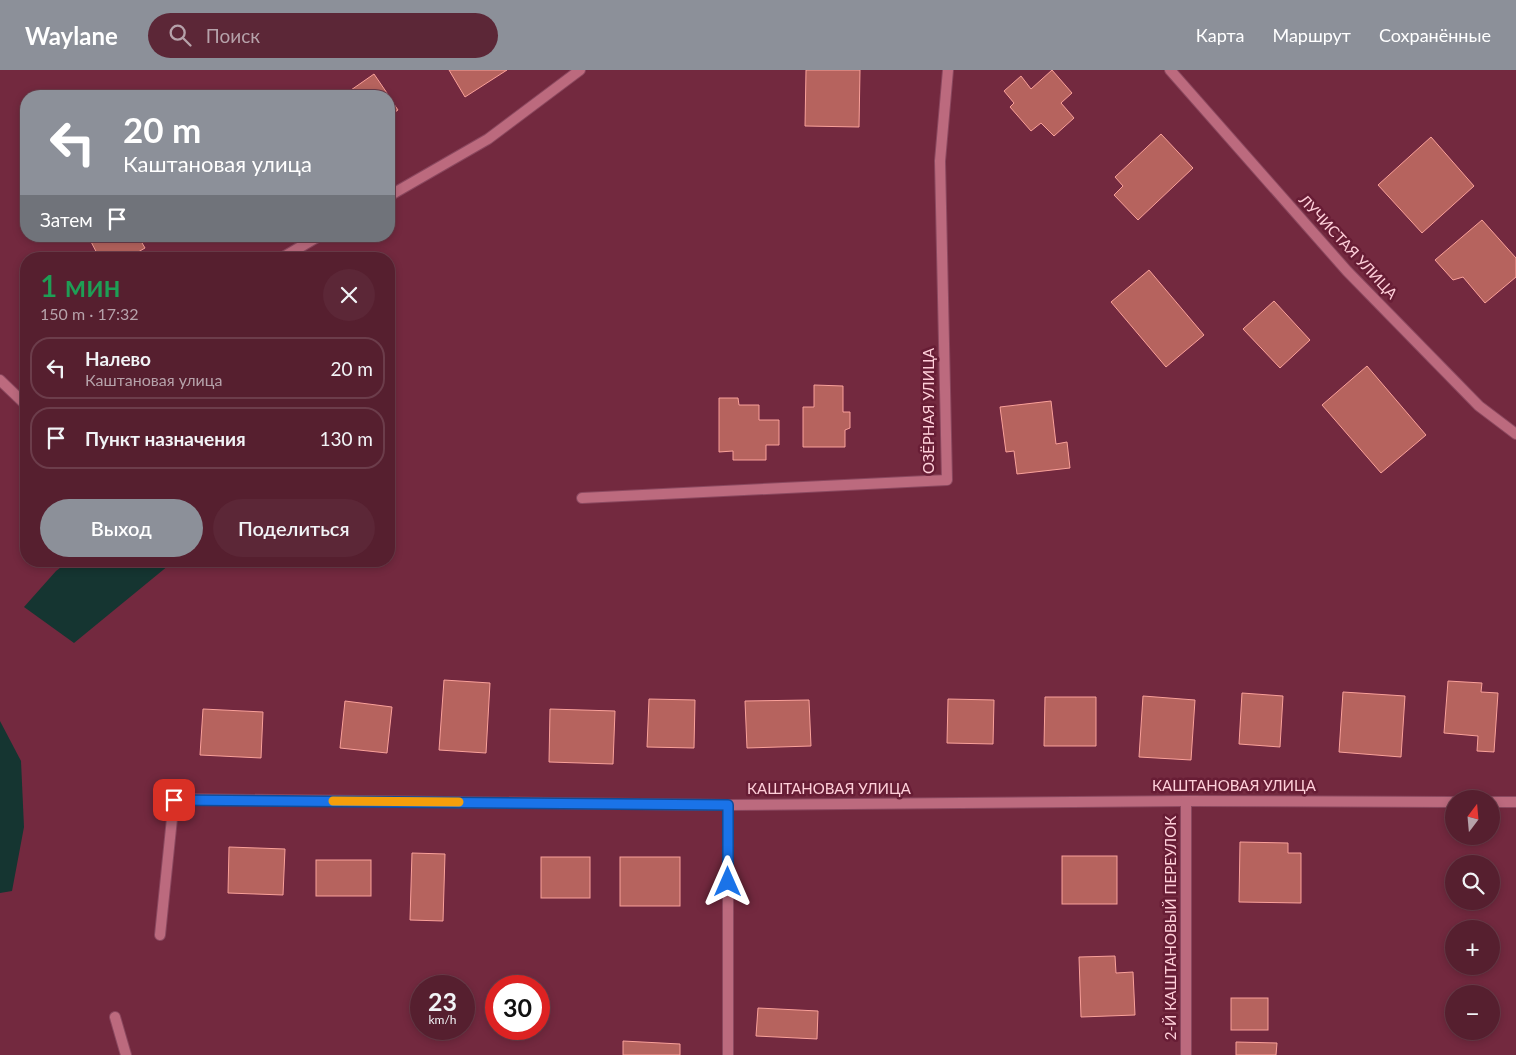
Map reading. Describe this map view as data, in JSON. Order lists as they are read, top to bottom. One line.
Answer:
{"streets":{"street":["ЛУЧИСТАЯ УЛИЦА","ОЗЁРНАЯ УЛИЦА","КАШТАНОВАЯ УЛИЦА","2-Й КАШТАНОВЫЙ ПЕРЕУЛОК"]},"crossings":[["КАШТАНОВАЯ УЛИЦА","2-Й КАШТАНОВЫЙ ПЕРЕУЛОК"]],"north":"top","page":{"header":"Waylane","search":"Поиск","nav":["Карта","Маршрут","Сохранённые"],"turn":["20 m","Каштановая улица"],"then":"Затем","heading":["1 мин","150 m · 17:32"],"list":[{"name":"Налево","note":"Каштановая улица","value":"20 m"},{"name":"Пункт назначения","value":"130 m"}],"buttons":["Выход","Поделиться"],"map_buttons":["+","−"],"speed":"23 km/h","limit":"30"}}
